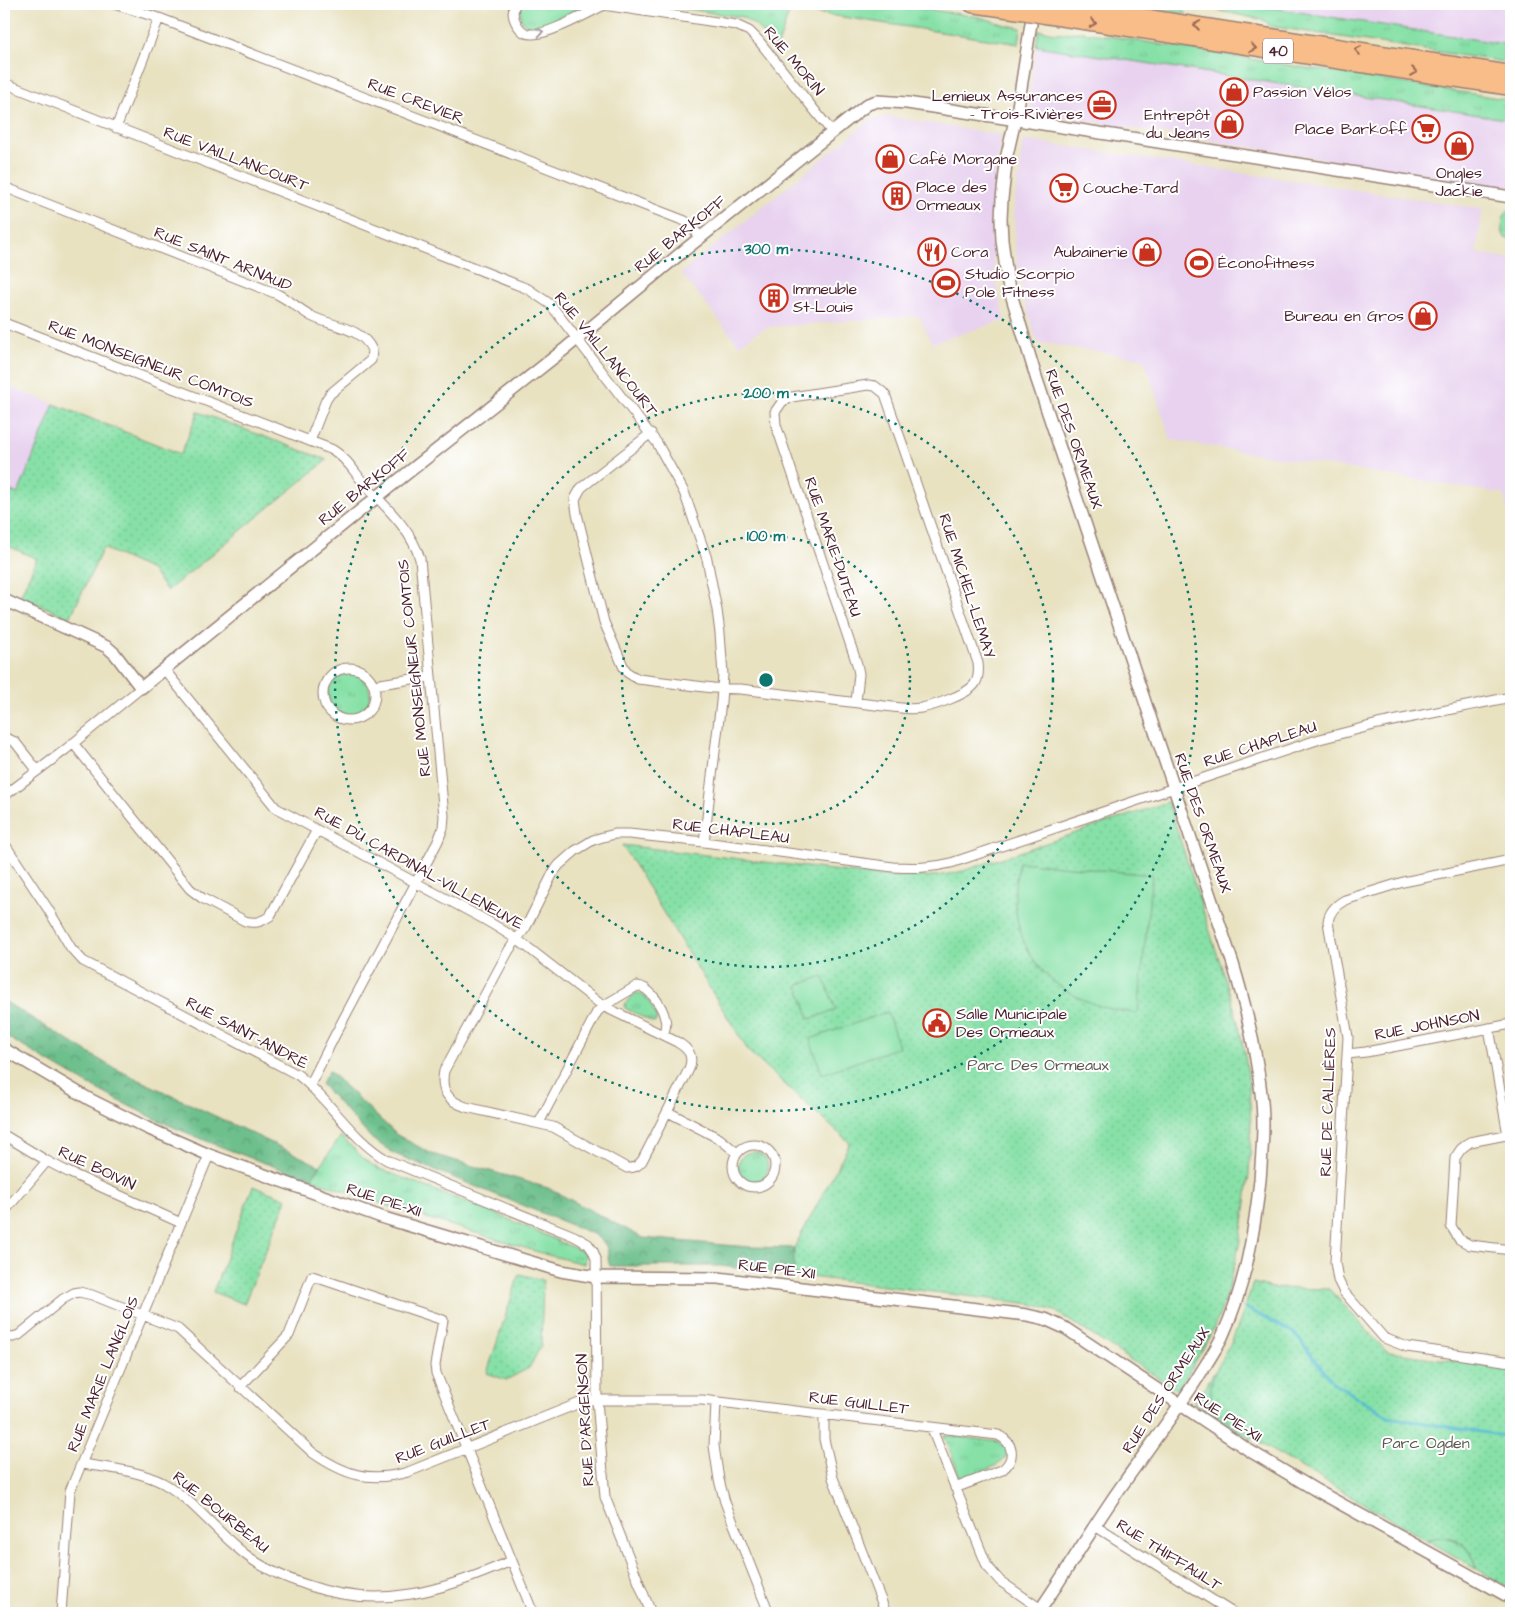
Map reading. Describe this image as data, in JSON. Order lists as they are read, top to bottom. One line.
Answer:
{"streets":{"highway":["40"],"street":["RUE MORIN","RUE CREVIER","RUE VAILLANCOURT","RUE BARKOFF","RUE SAINT ARNAUD","RUE MONSEIGNEUR COMTOIS","RUE DES ORMEAUX","RUE MARIE-DUTEAU","RUE MICHEL-LEMAY","RUE CHAPLEAU","RUE DU CARDINAL-VILLENEUVE","RUE JOHNSON","RUE SAINT-ANDRÉ","RUE DE CALLIÈRES","RUE BOIVIN","RUE PIE-XII","RUE MARIE LANGLOIS","RUE GUILLET","RUE D'ARGENSON","RUE BOURBEAU","RUE THIFFAULT"]},"crossings":[["40","RUE DES ORMEAUX"],["RUE MORIN","RUE BARKOFF"],["RUE CREVIER","RUE BARKOFF"],["RUE VAILLANCOURT","RUE BARKOFF"],["RUE VAILLANCOURT","RUE MICHEL-LEMAY"],["RUE VAILLANCOURT","RUE CHAPLEAU"],["RUE BARKOFF","RUE MONSEIGNEUR COMTOIS"],["RUE BARKOFF","RUE DES ORMEAUX"],["RUE BARKOFF","RUE DU CARDINAL-VILLENEUVE"],["RUE SAINT ARNAUD","RUE MONSEIGNEUR COMTOIS"],["RUE MONSEIGNEUR COMTOIS","RUE DU CARDINAL-VILLENEUVE"],["RUE MONSEIGNEUR COMTOIS","RUE SAINT-ANDRÉ"],["RUE DES ORMEAUX","RUE CHAPLEAU"],["RUE DES ORMEAUX","RUE PIE-XII"],["RUE DES ORMEAUX","RUE THIFFAULT"],["RUE MARIE-DUTEAU","RUE MICHEL-LEMAY"],["RUE CHAPLEAU","RUE DU CARDINAL-VILLENEUVE"],["RUE JOHNSON","RUE DE CALLIÈRES"],["RUE SAINT-ANDRÉ","RUE PIE-XII"],["RUE SAINT-ANDRÉ","RUE D'ARGENSON"],["RUE BOIVIN","RUE MARIE LANGLOIS"],["RUE PIE-XII","RUE MARIE LANGLOIS"],["RUE PIE-XII","RUE D'ARGENSON"],["RUE MARIE LANGLOIS","RUE GUILLET"],["RUE MARIE LANGLOIS","RUE BOURBEAU"],["RUE GUILLET","RUE D'ARGENSON"]],"parks":["Parc Des Ormeaux","Parc Ogden"],"places":{"shop":["Passion Vélos","Entrepôt du Jeans","Ongles Jackie","Café Morgane","Aubainerie","Bureau en Gros"],"office":["Lemieux Assurances - Trois-Rivières"],"supermarket":["Place Barkoff","Couche-Tard"],"building":["Place des Ormeaux","Immeuble St-Louis"],"restaurant":["Cora"],"sports":["Éconofitness","Studio Scorpio Pole Fitness"],"public building":["Salle Municipale Des Ormeaux"]},"rings":["300 m","200 m","100 m"]}
